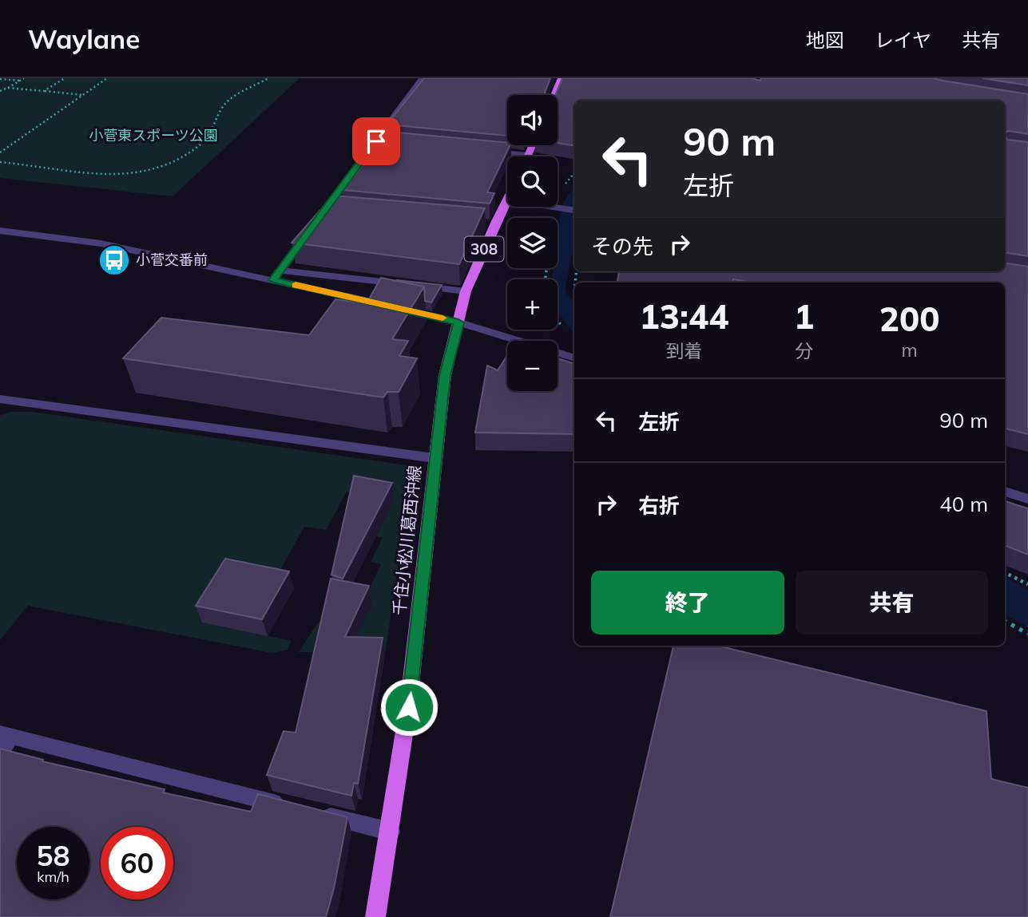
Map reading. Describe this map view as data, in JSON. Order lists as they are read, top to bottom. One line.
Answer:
{"streets":{"main road":["308","千住小松川葛西沖線"]},"parks":["小菅東スポーツ公園"],"places":{"bus stop":["小菅交番前"]},"page":{"header":"Waylane","nav":["地図","レイヤ","共有"],"map_buttons":["+","−"],"turn":["90 m","左折"],"then":"その先","eta":["13:44","到着","1","分","200","m"],"list":[{"name":"左折","value":"90 m"},{"name":"右折","value":"40 m"}],"buttons":["終了","共有"],"speed":"58 km/h","limit":"60"}}
